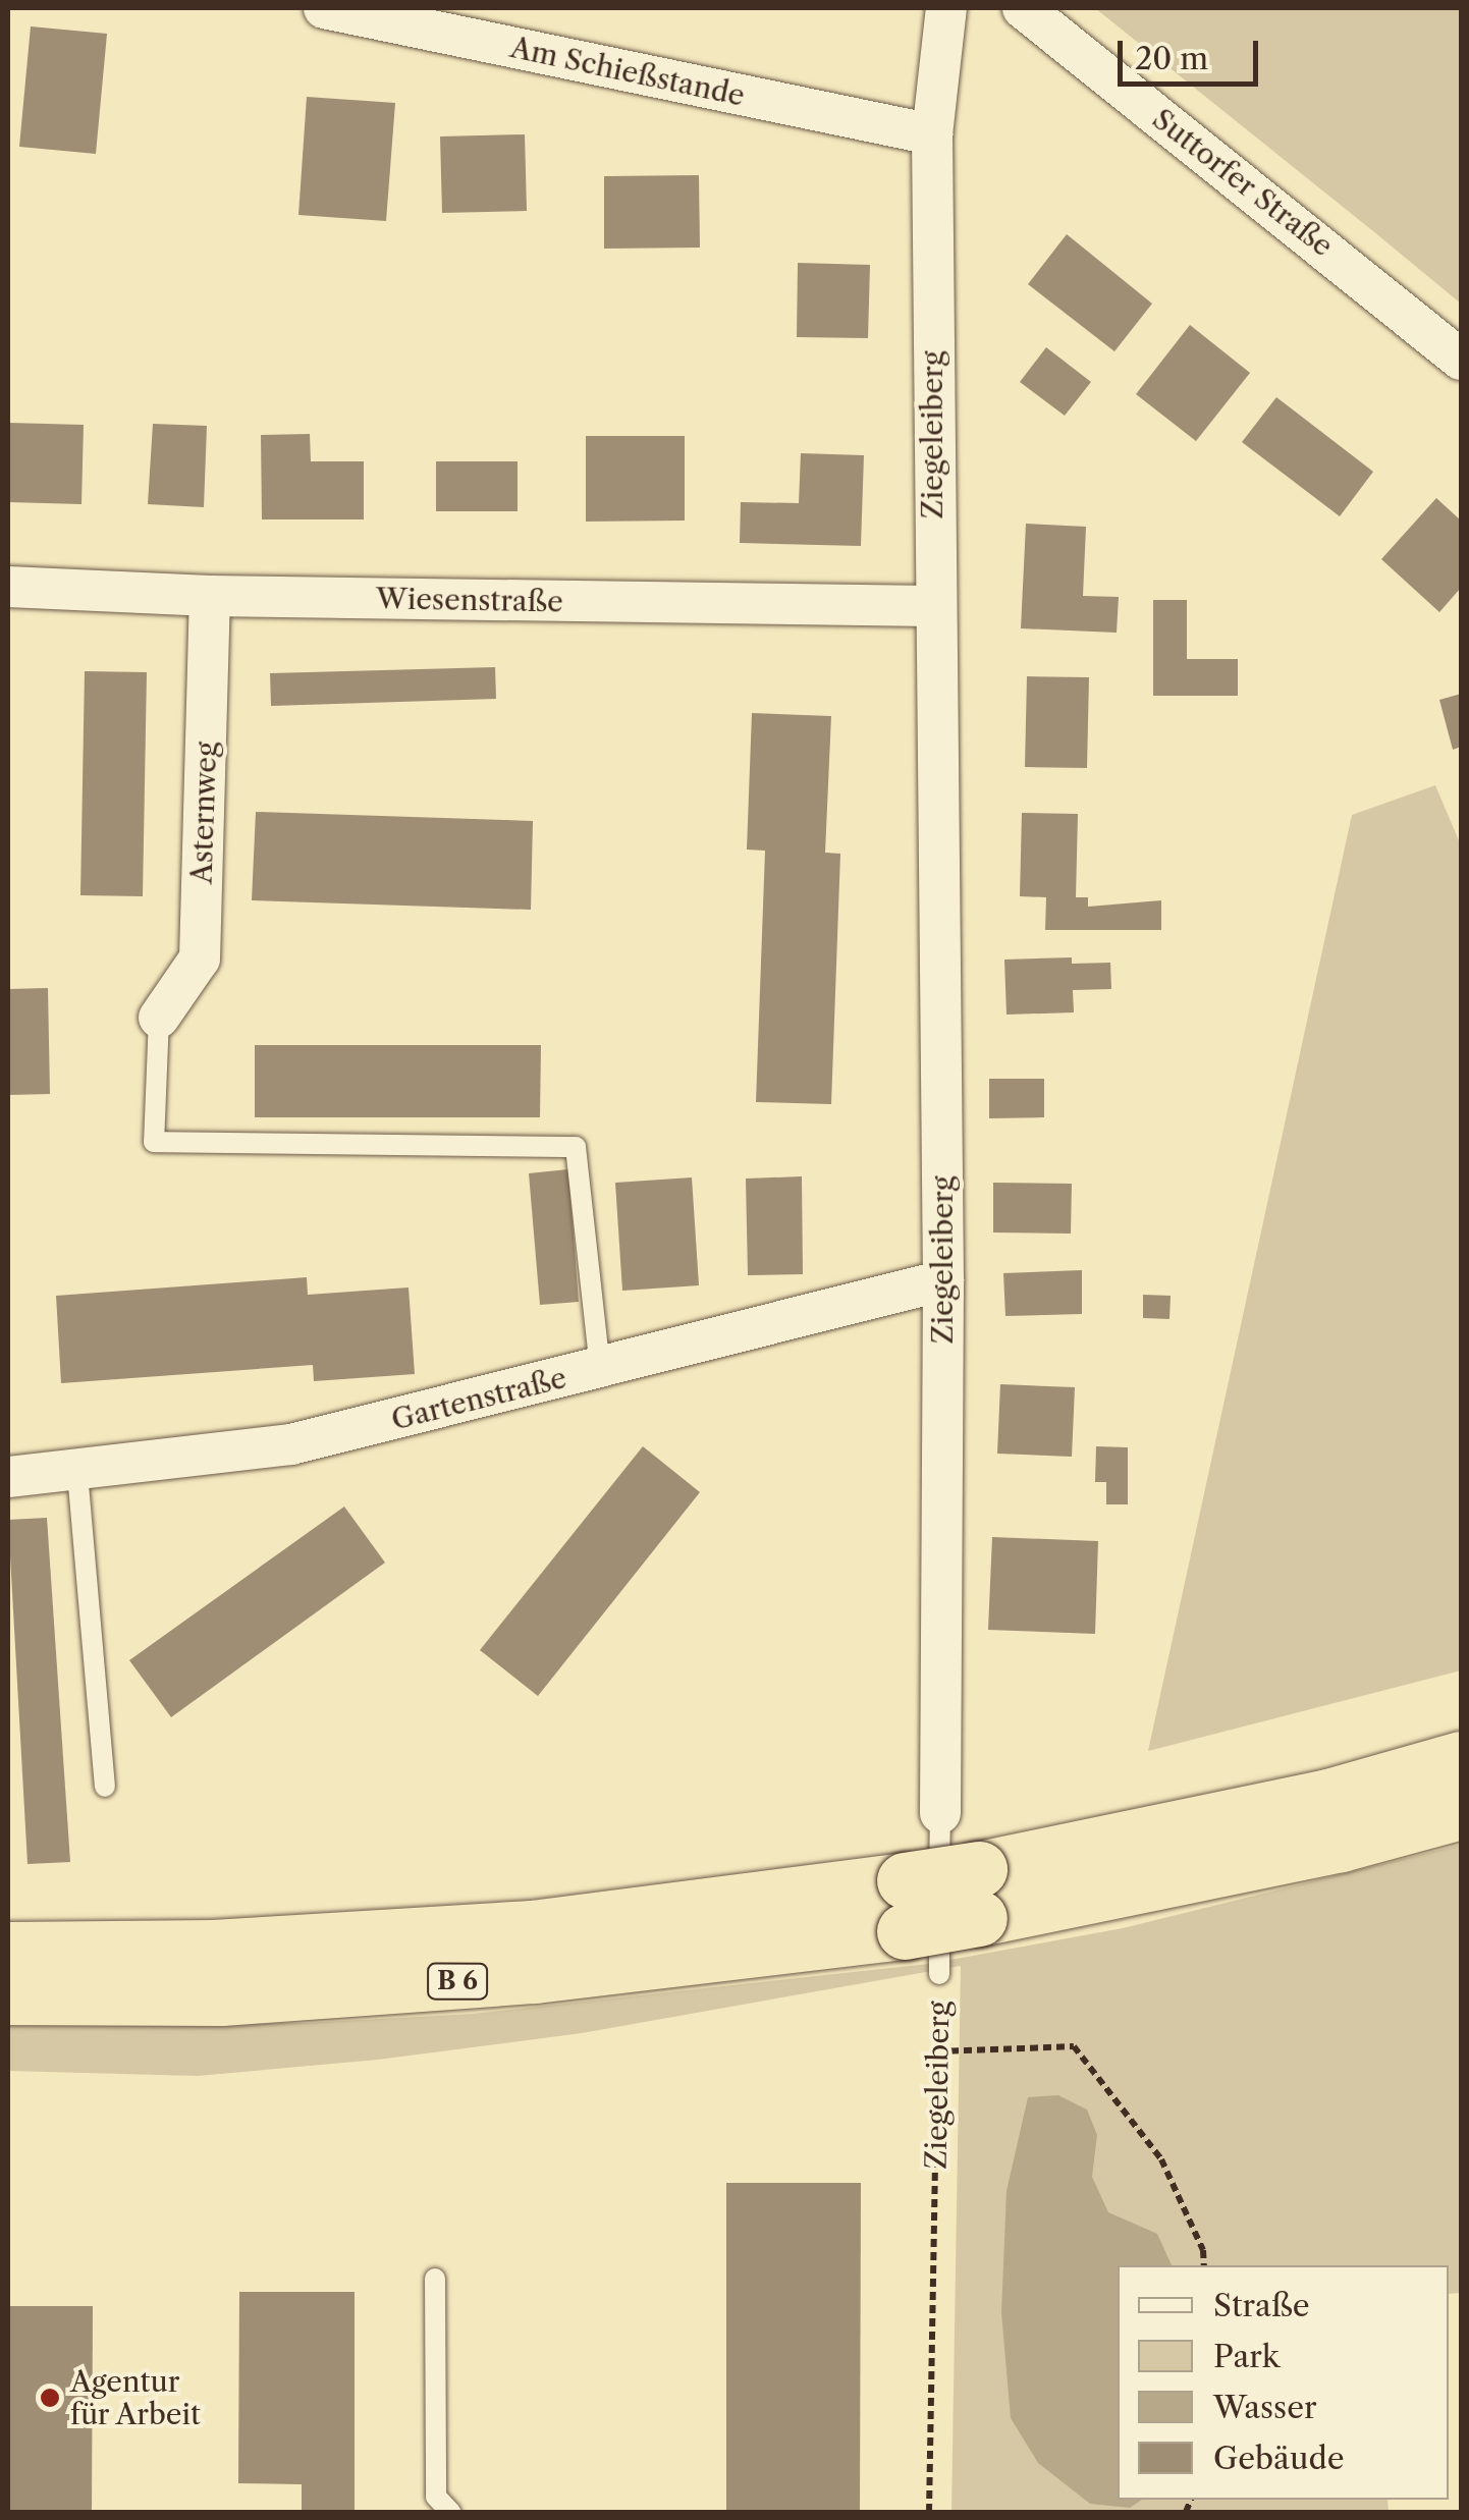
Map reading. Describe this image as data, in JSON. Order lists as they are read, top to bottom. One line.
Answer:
{"streets":{"highway":["B 6"],"street":["Am Schießstande","Suttorfer Straße","Ziegeleiberg","Wiesenstraße","Asternweg","Gartenstraße"]},"crossings":[["Am Schießstande","Ziegeleiberg"],["Ziegeleiberg","Wiesenstraße"],["Ziegeleiberg","Gartenstraße"],["Wiesenstraße","Asternweg"]],"places":["Agentur für Arbeit"],"legend":["Straße","Park","Wasser","Gebäude"],"scale_bar":"20 m"}
